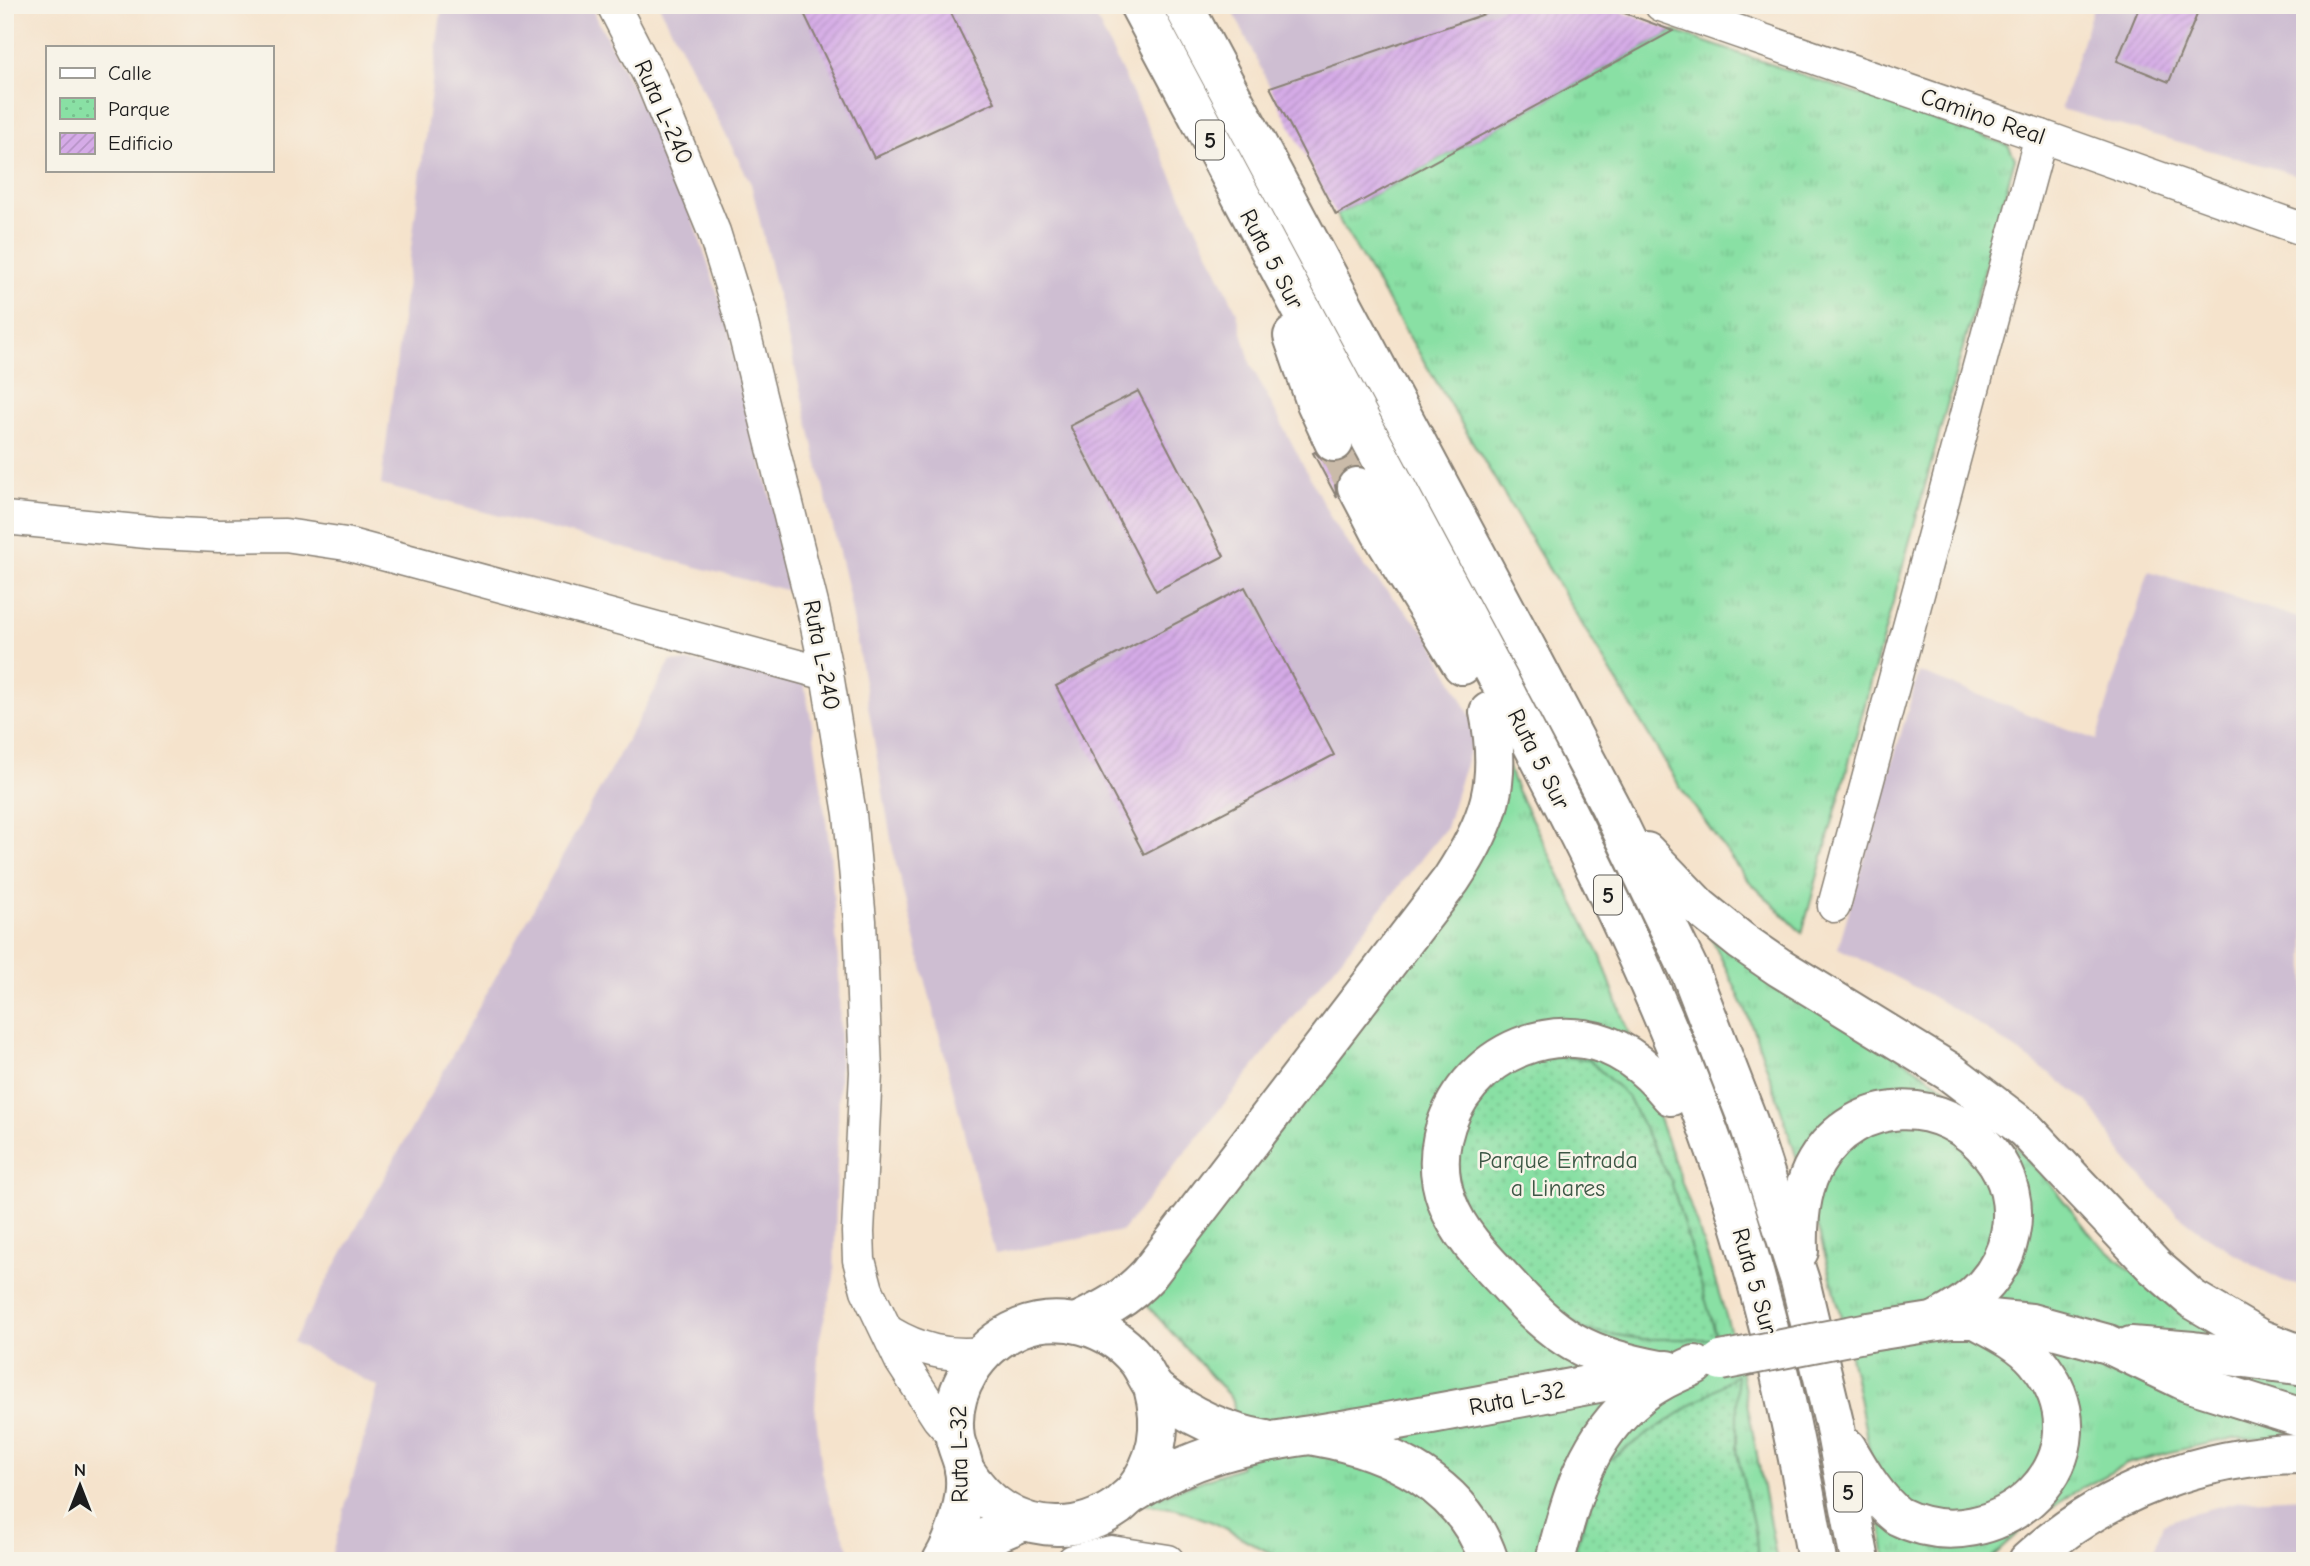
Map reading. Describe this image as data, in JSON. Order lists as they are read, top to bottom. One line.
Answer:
{"streets":{"main road":["5","Ruta 5 Sur","Ruta L-32"],"street":["Ruta L-240","Camino Real"]},"crossings":[["Ruta L-240","Ruta L-32"]],"parks":["Parque Entrada a Linares"],"legend":["Calle","Parque","Edificio"],"north":"top"}
